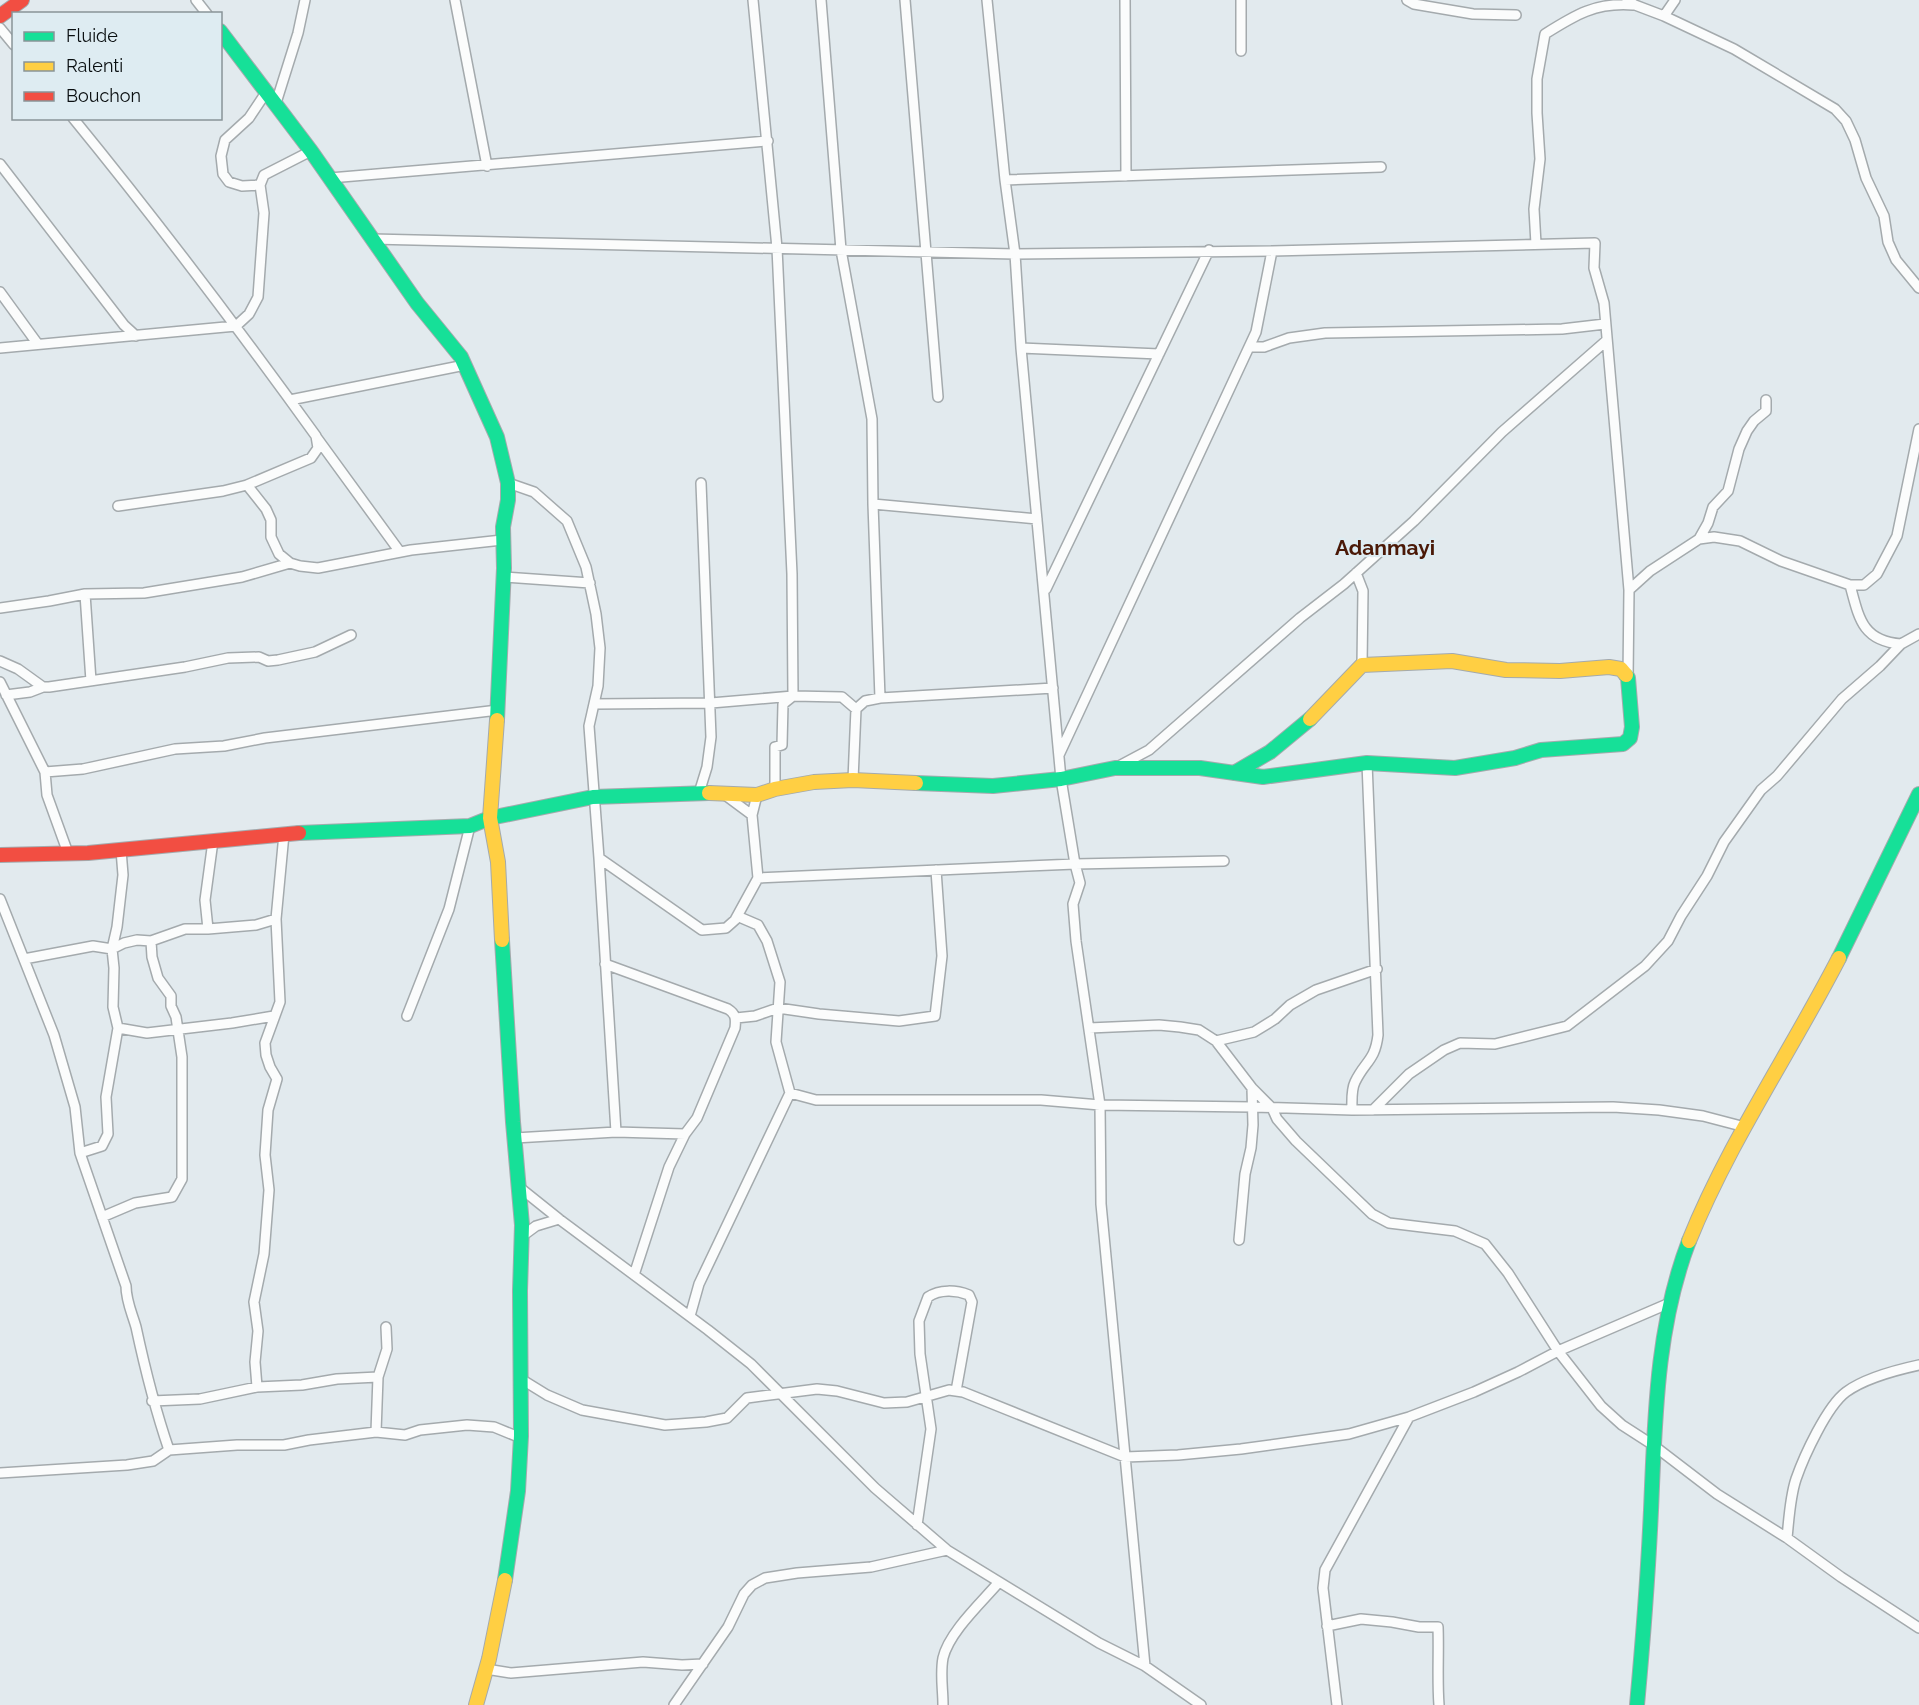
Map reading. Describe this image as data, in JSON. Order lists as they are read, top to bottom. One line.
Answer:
{"districts":["Adanmayi"],"legend":["Fluide","Ralenti","Bouchon"]}
